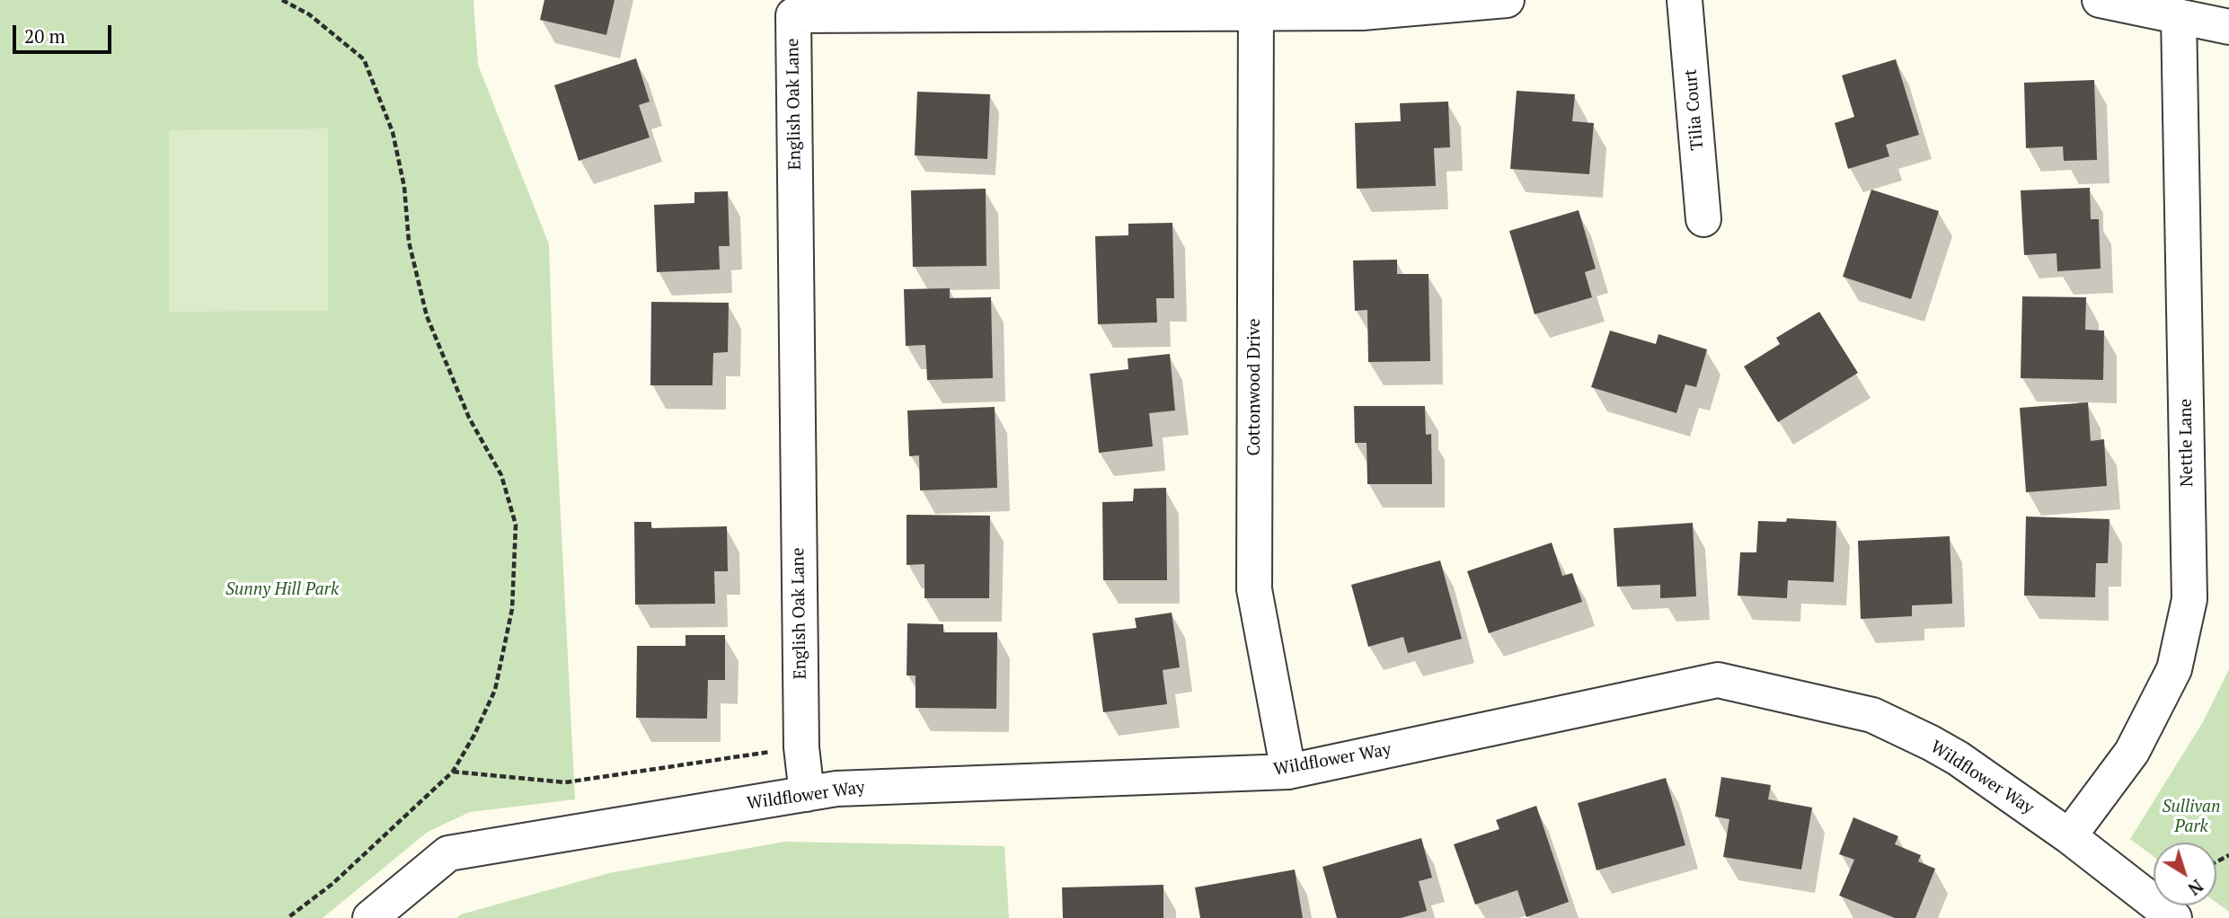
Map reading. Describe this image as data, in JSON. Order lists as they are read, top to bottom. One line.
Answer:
{"streets":{"street":["English Oak Lane","Tilia Court","Cottonwood Drive","Nettle Lane","Wildflower Way"]},"crossings":[["English Oak Lane","Cottonwood Drive"],["English Oak Lane","Wildflower Way"],["Cottonwood Drive","Wildflower Way"],["Nettle Lane","Wildflower Way"]],"parks":["Sunny Hill Park","Sullivan Park"],"scale_bar":"20 m","north":"bottom right"}
